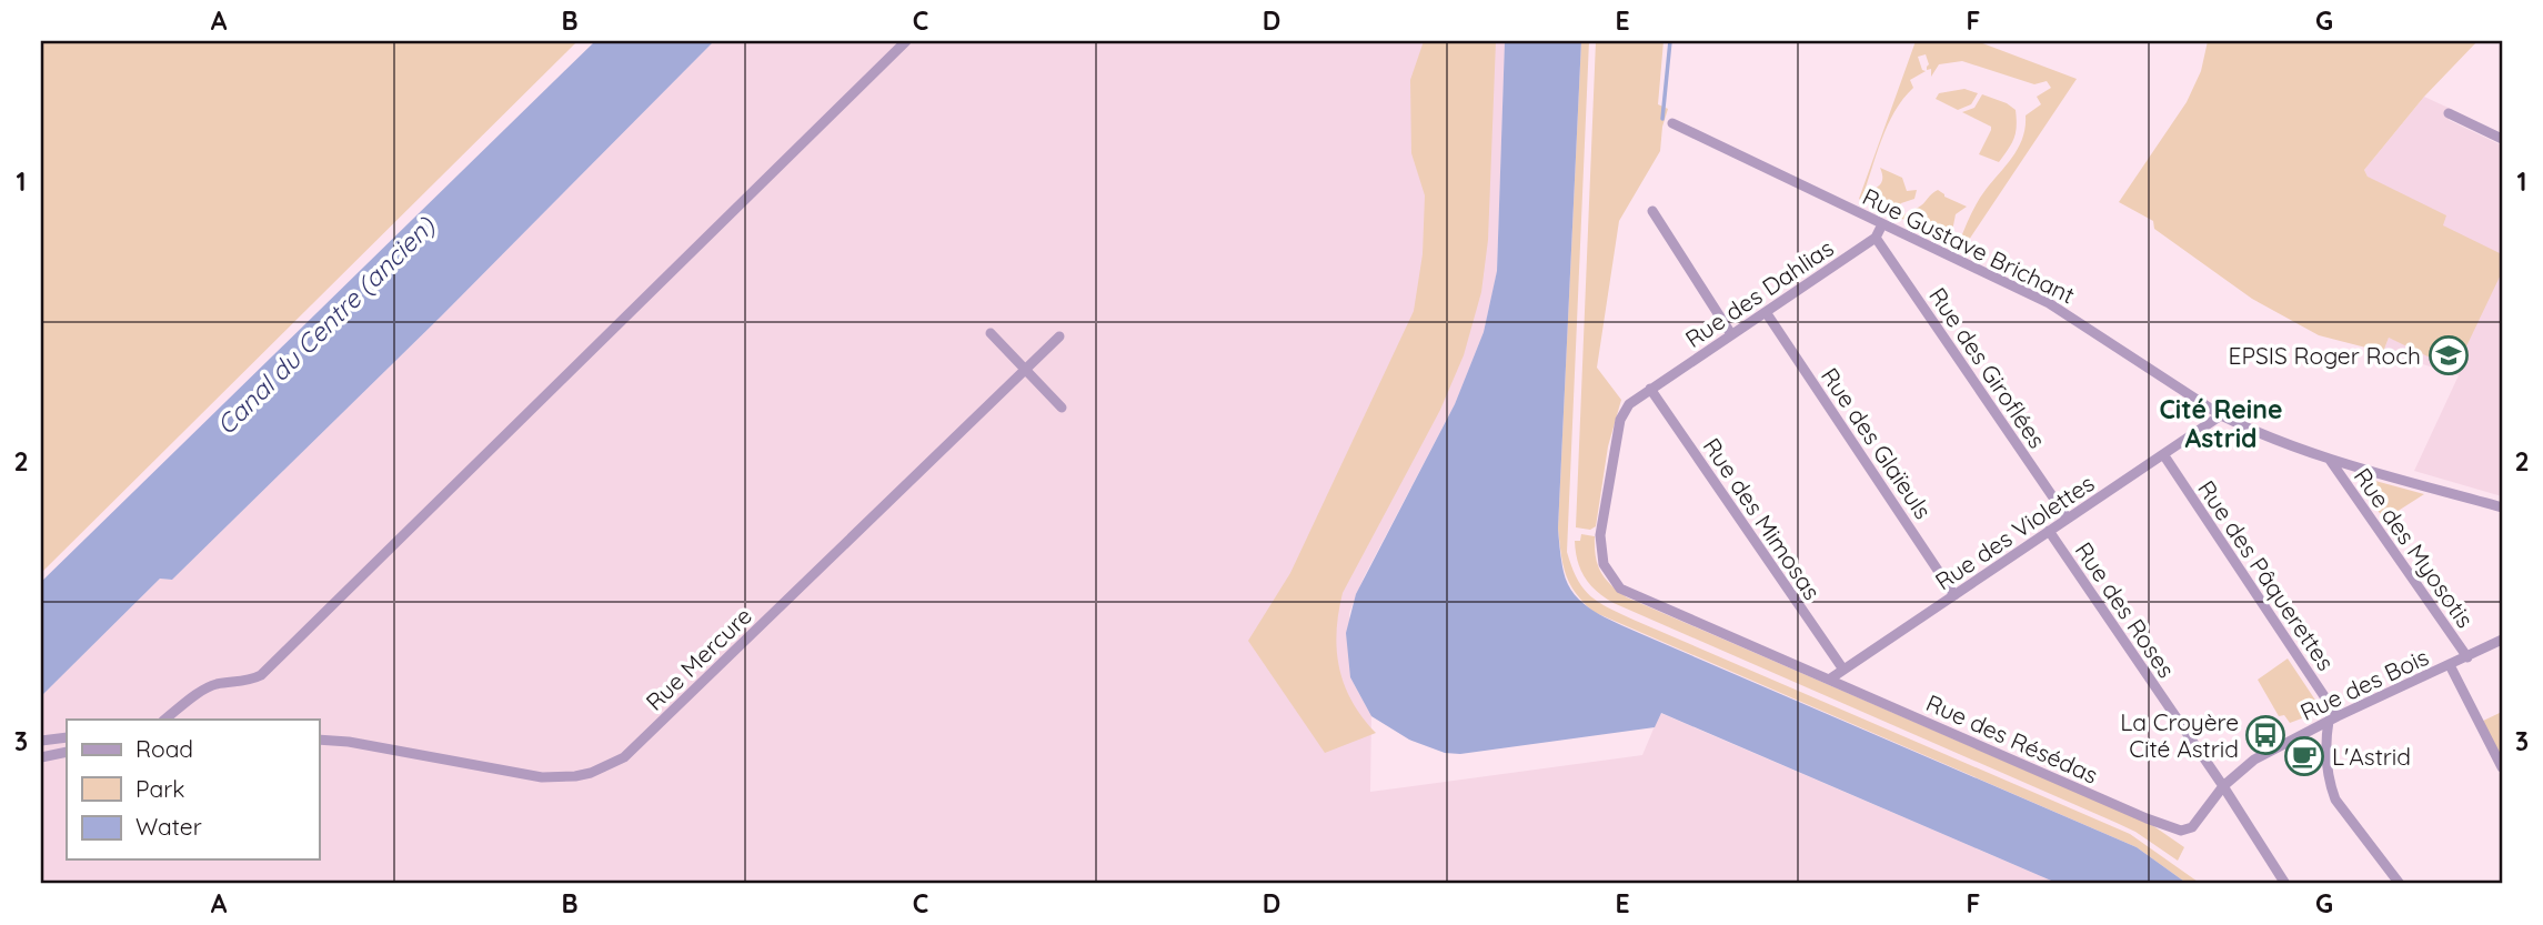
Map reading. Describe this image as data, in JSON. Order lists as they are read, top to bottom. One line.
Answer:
{"streets":{"street":["Rue Gustave Brichant","Rue des Dahlias","Rue des Giroflées","Rue des Glaïeuls","Rue des Mimosas","Rue des Violettes","Rue des Myosotis","Rue des Pâquerettes","Rue des Roses","Rue Mercure","Rue des Bois","Rue des Résédas"]},"crossings":[["Rue Gustave Brichant","Rue des Dahlias"],["Rue Gustave Brichant","Rue des Violettes"],["Rue Gustave Brichant","Rue des Myosotis"],["Rue des Dahlias","Rue des Giroflées"],["Rue des Dahlias","Rue des Glaïeuls"],["Rue des Dahlias","Rue des Mimosas"],["Rue des Dahlias","Rue des Violettes"],["Rue des Dahlias","Rue des Résédas"],["Rue des Giroflées","Rue des Violettes"],["Rue des Glaïeuls","Rue des Violettes"],["Rue des Mimosas","Rue des Violettes"],["Rue des Violettes","Rue des Pâquerettes"],["Rue des Violettes","Rue des Roses"],["Rue des Violettes","Rue des Résédas"],["Rue des Myosotis","Rue des Bois"],["Rue des Pâquerettes","Rue des Bois"],["Rue des Roses","Rue des Bois"],["Rue des Bois","Rue des Résédas"]],"districts":["Cité Reine Astrid"],"water":["Canal du Centre (ancien)"],"places":{"school or university":["EPSIS Roger Roch"],"bus stop":["La Croyère Cité Astrid"],"cafe":["L'Astrid"]},"legend":["Road","Park","Water"],"grid":{"columns":["A","B","C","D","E","F","G"],"rows":["1","2","3"]}}
